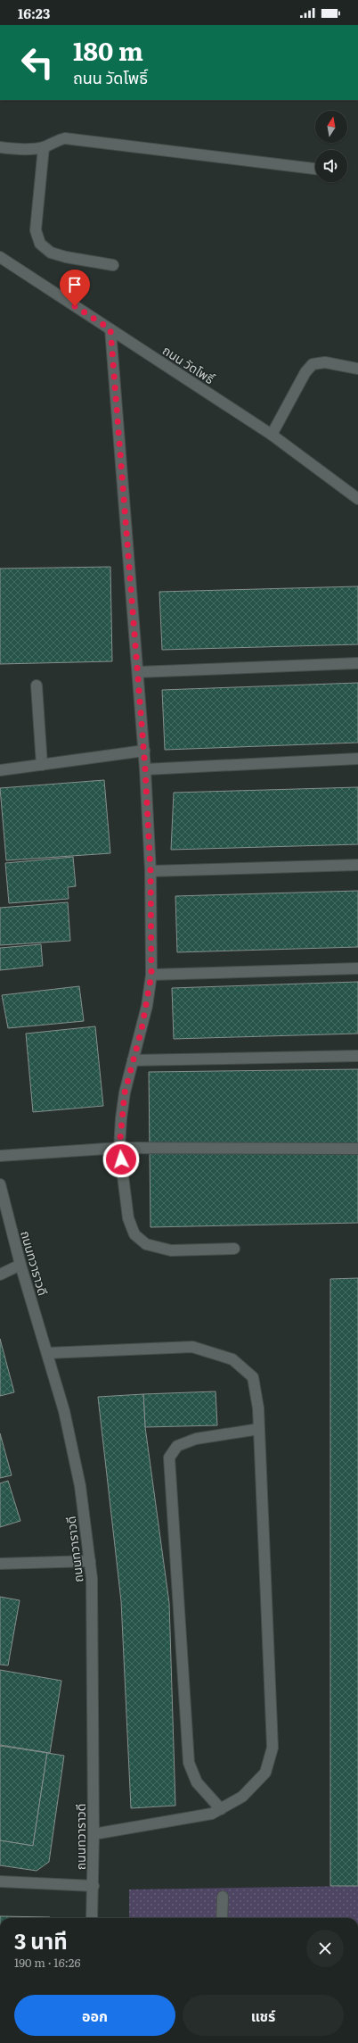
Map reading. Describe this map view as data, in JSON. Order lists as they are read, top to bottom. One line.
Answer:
{"streets":{"street":["ถนน วัดโพธิ์","ถนนทวาราวดี"]},"north":"top","page":{"status":"16:23","turn":["180 m","ถนน วัดโพธิ์"],"heading":["3 นาที","190 m · 16:26"],"buttons":["ออก","แชร์"]}}
